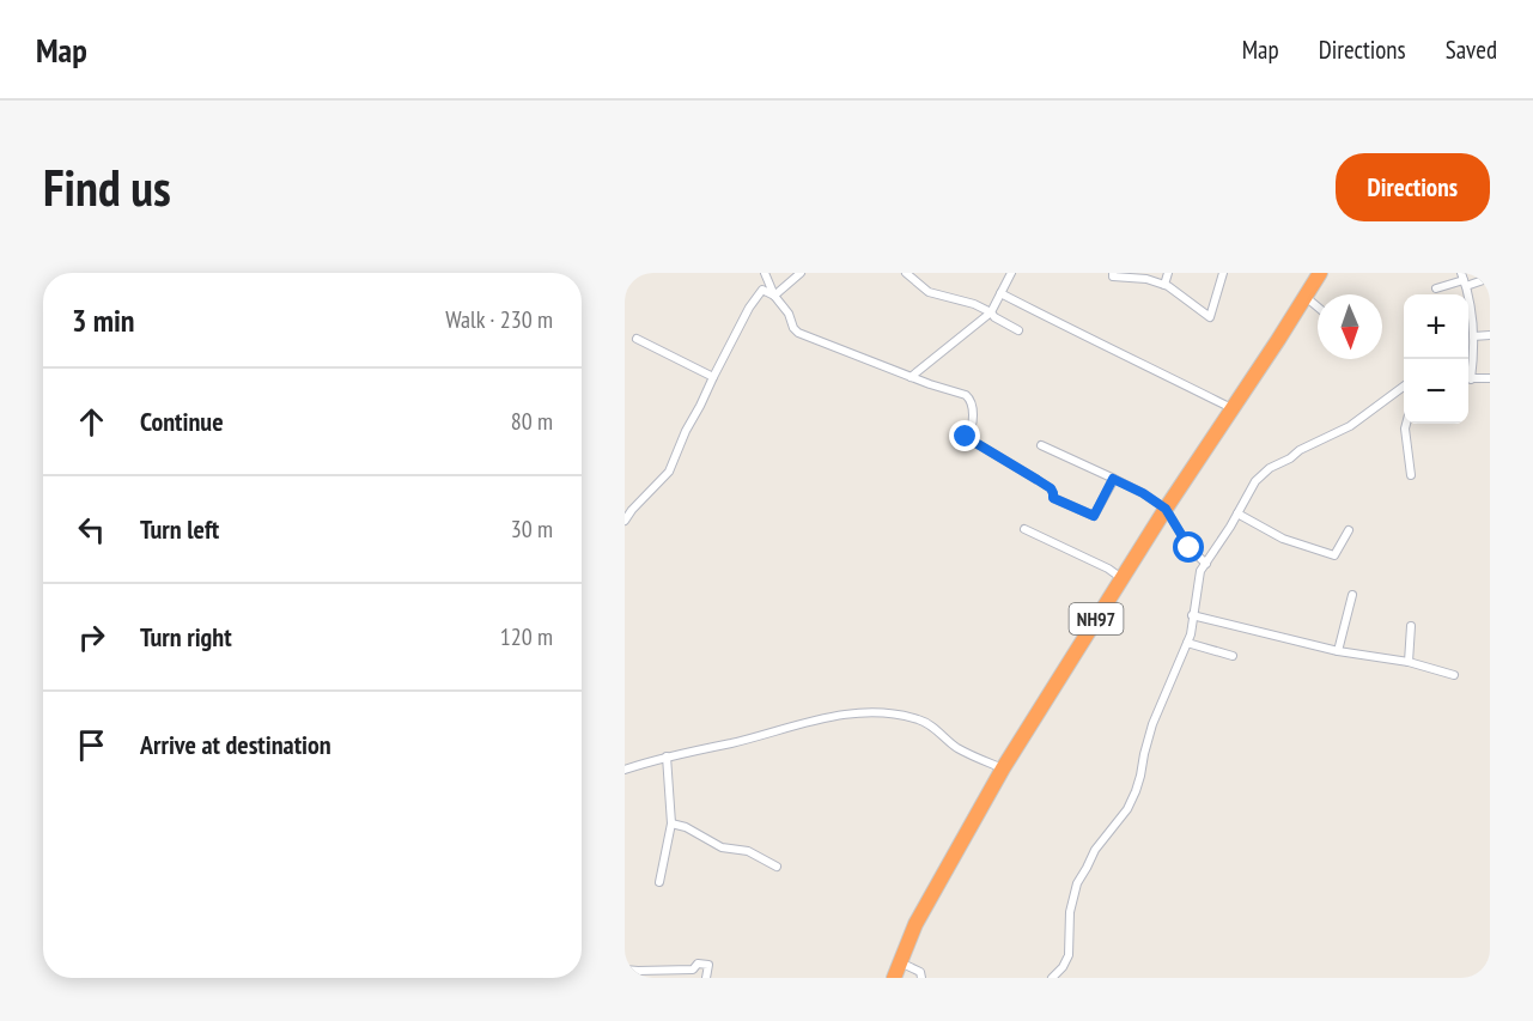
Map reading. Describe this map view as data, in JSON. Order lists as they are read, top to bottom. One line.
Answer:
{"streets":{"highway":["NH97"]},"north":"bottom","page":{"header":"Map","nav":["Map","Directions","Saved"],"buttons":"Directions","title":"Find us","heading":["3 min","Walk · 230 m"],"map_buttons":["+","−"],"list":[["Continue","80 m"],["Turn left","30 m"],["Turn right","120 m"],"Arrive at destination"]}}
